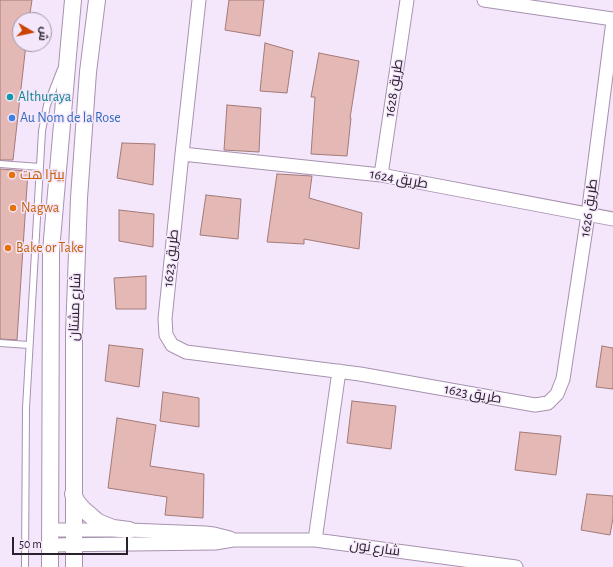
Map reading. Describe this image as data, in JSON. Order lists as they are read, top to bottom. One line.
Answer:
{"streets":{"street":["طريق 1628","طريق 1624","طريق 1626","طريق 1623","شارع مشتان","شارع نون"]},"crossings":[["طريق 1628","طريق 1624"],["طريق 1624","طريق 1626"],["طريق 1624","طريق 1623"],["طريق 1626","طريق 1623"],["شارع مشتان","شارع نون"]],"places":["Althuraya","Au Nom de la Rose","بيتزا هت","Nagwa","Bake or Take"],"scale_bar":"50 m","north":"right"}
